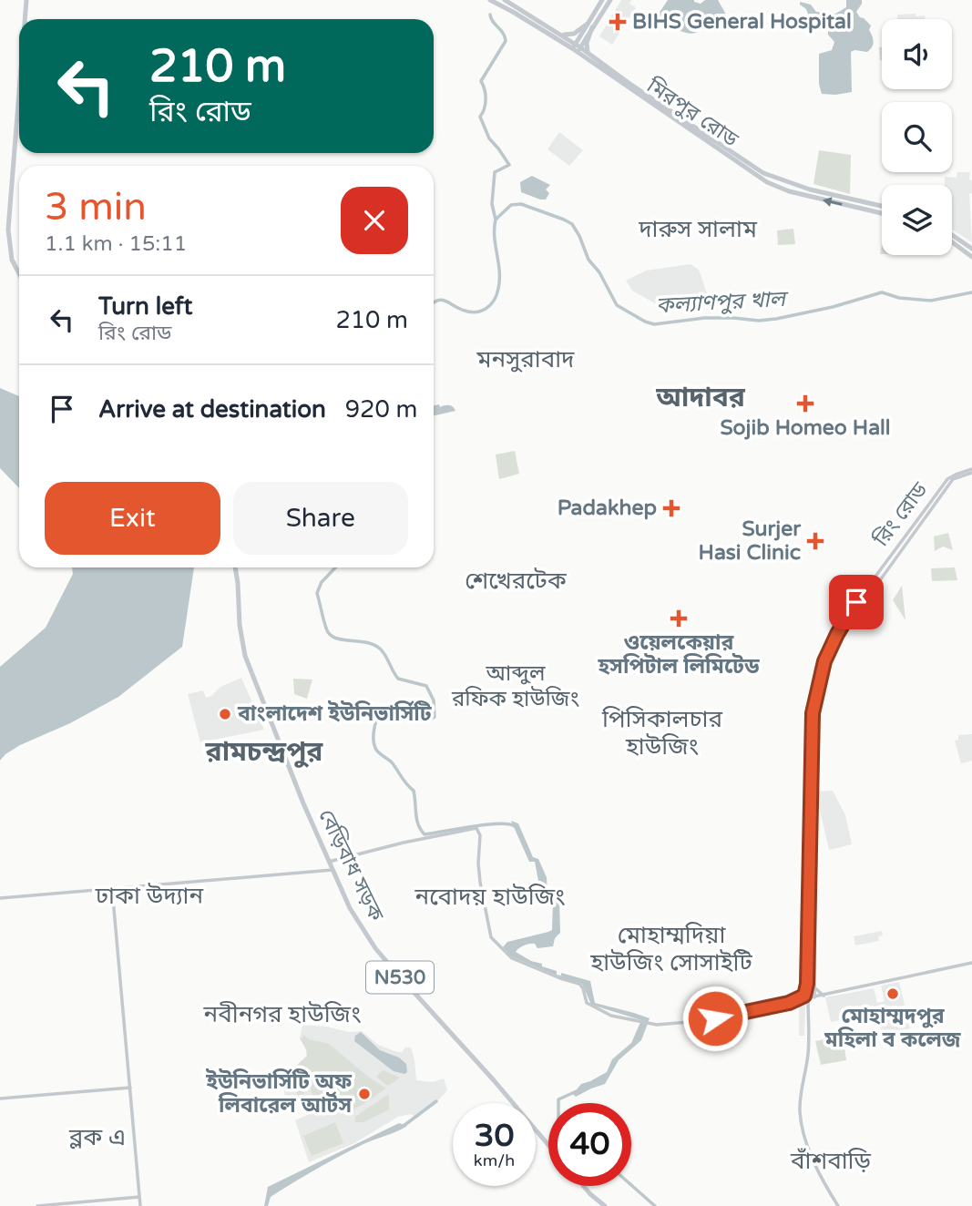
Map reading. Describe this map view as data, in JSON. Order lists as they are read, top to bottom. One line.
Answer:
{"streets":{"main road":["মিরপুর রোড","রিং রোড","বেড়িবাধ সড়ক","N530"]},"districts":["দারুস সালাম","মনসুরাবাদ","আদাবর","শেখেরটেক","আব্দুল রফিক হাউজিং","পিসিকালচার হাউজিং","রামচন্দ্রপুর","ঢাকা উদ্যান","নবোদয় হাউজিং","মোহাম্মদিয়া হাউজিং সোসাইটি","নবীনগর হাউজিং","ব্লক এ","বাঁশবাড়ি"],"water":["কল্যাণপুর খাল"],"places":{"health":["BIHS General Hospital","Sojib Homeo Hall","Padakhep","Surjer Hasi Clinic","ওয়েলকেয়ার হসপিটাল লিমিটেড"],"other":["বাংলাদেশ ইউনিভার্সিটি","মোহাম্মদপুর মহিলা ব কলেজ","ইউনিভার্সিটি অফ লিবারেল আর্টস"]},"page":{"turn":["210 m","রিং রোড"],"heading":["3 min","1.1 km · 15:11"],"list":[{"name":"Turn left","note":"রিং রোড","value":"210 m"},{"name":"Arrive at destination","value":"920 m"}],"buttons":["Exit","Share"],"speed":"30 km/h","limit":"40"}}
